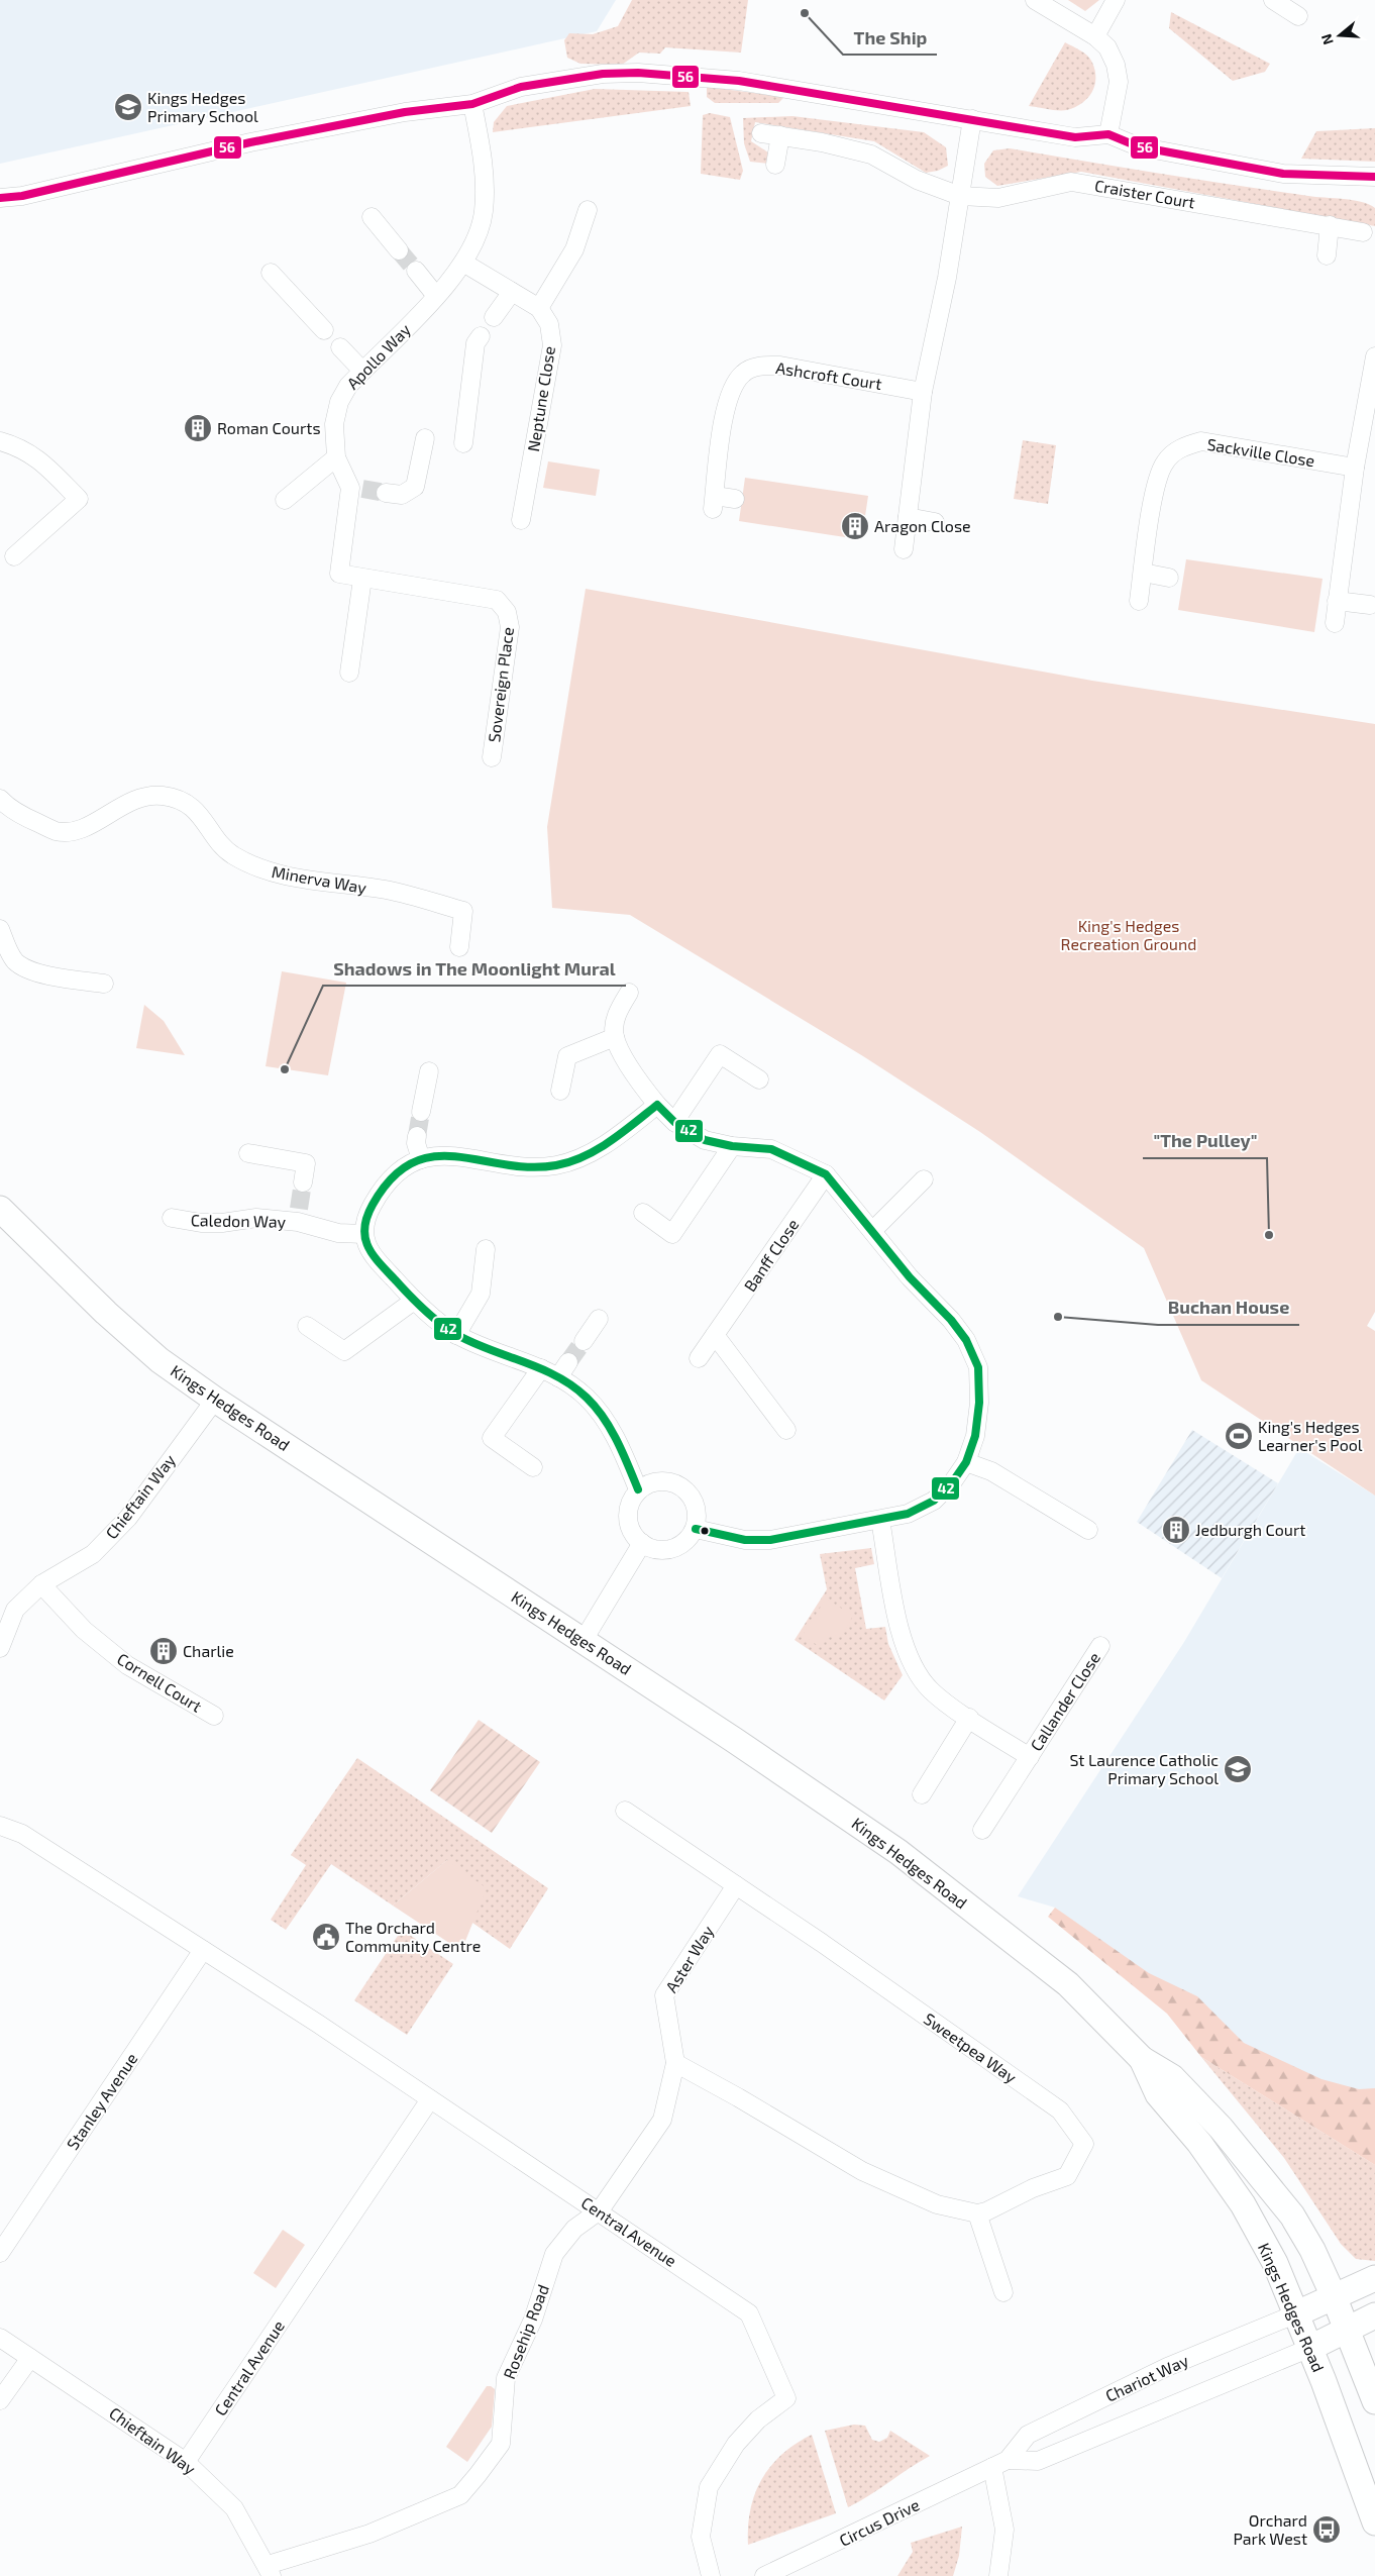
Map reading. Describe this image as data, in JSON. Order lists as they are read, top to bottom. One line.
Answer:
{"streets":{"street":["Craister Court","Apollo Way","Ashcroft Court","Neptune Close","Sackville Close","Sovereign Place","Minerva Way","Caledon Way","Banff Close","Kings Hedges Road","Chieftain Way","Cornell Court","Callander Close","Aster Way","Sweetpea Way","Stanley Avenue","Central Avenue","Rosehip Road","Chariot Way","Circus Drive"]},"crossings":[["Apollo Way","Sovereign Place"],["Kings Hedges Road","Chieftain Way"],["Kings Hedges Road","Chariot Way"],["Chieftain Way","Cornell Court"],["Chieftain Way","Central Avenue"],["Chieftain Way","Rosehip Road"],["Aster Way","Sweetpea Way"],["Aster Way","Central Avenue"],["Aster Way","Rosehip Road"],["Stanley Avenue","Central Avenue"],["Central Avenue","Rosehip Road"],["Chariot Way","Circus Drive"]],"parks":["King's Hedges Recreation Ground"],"places":{"other":["The Ship","Shadows in The Moonlight Mural","\"The Pulley\"","Buchan House"],"school or university":["Kings Hedges Primary School","St Laurence Catholic Primary School"],"building":["Roman Courts","Aragon Close","Jedburgh Court","Charlie"],"sports":["King's Hedges Learner's Pool"],"public building":["The Orchard Community Centre"],"bus stop":["Orchard Park West"]},"lines":["transit line 56","transit line 42"],"north":"left"}
